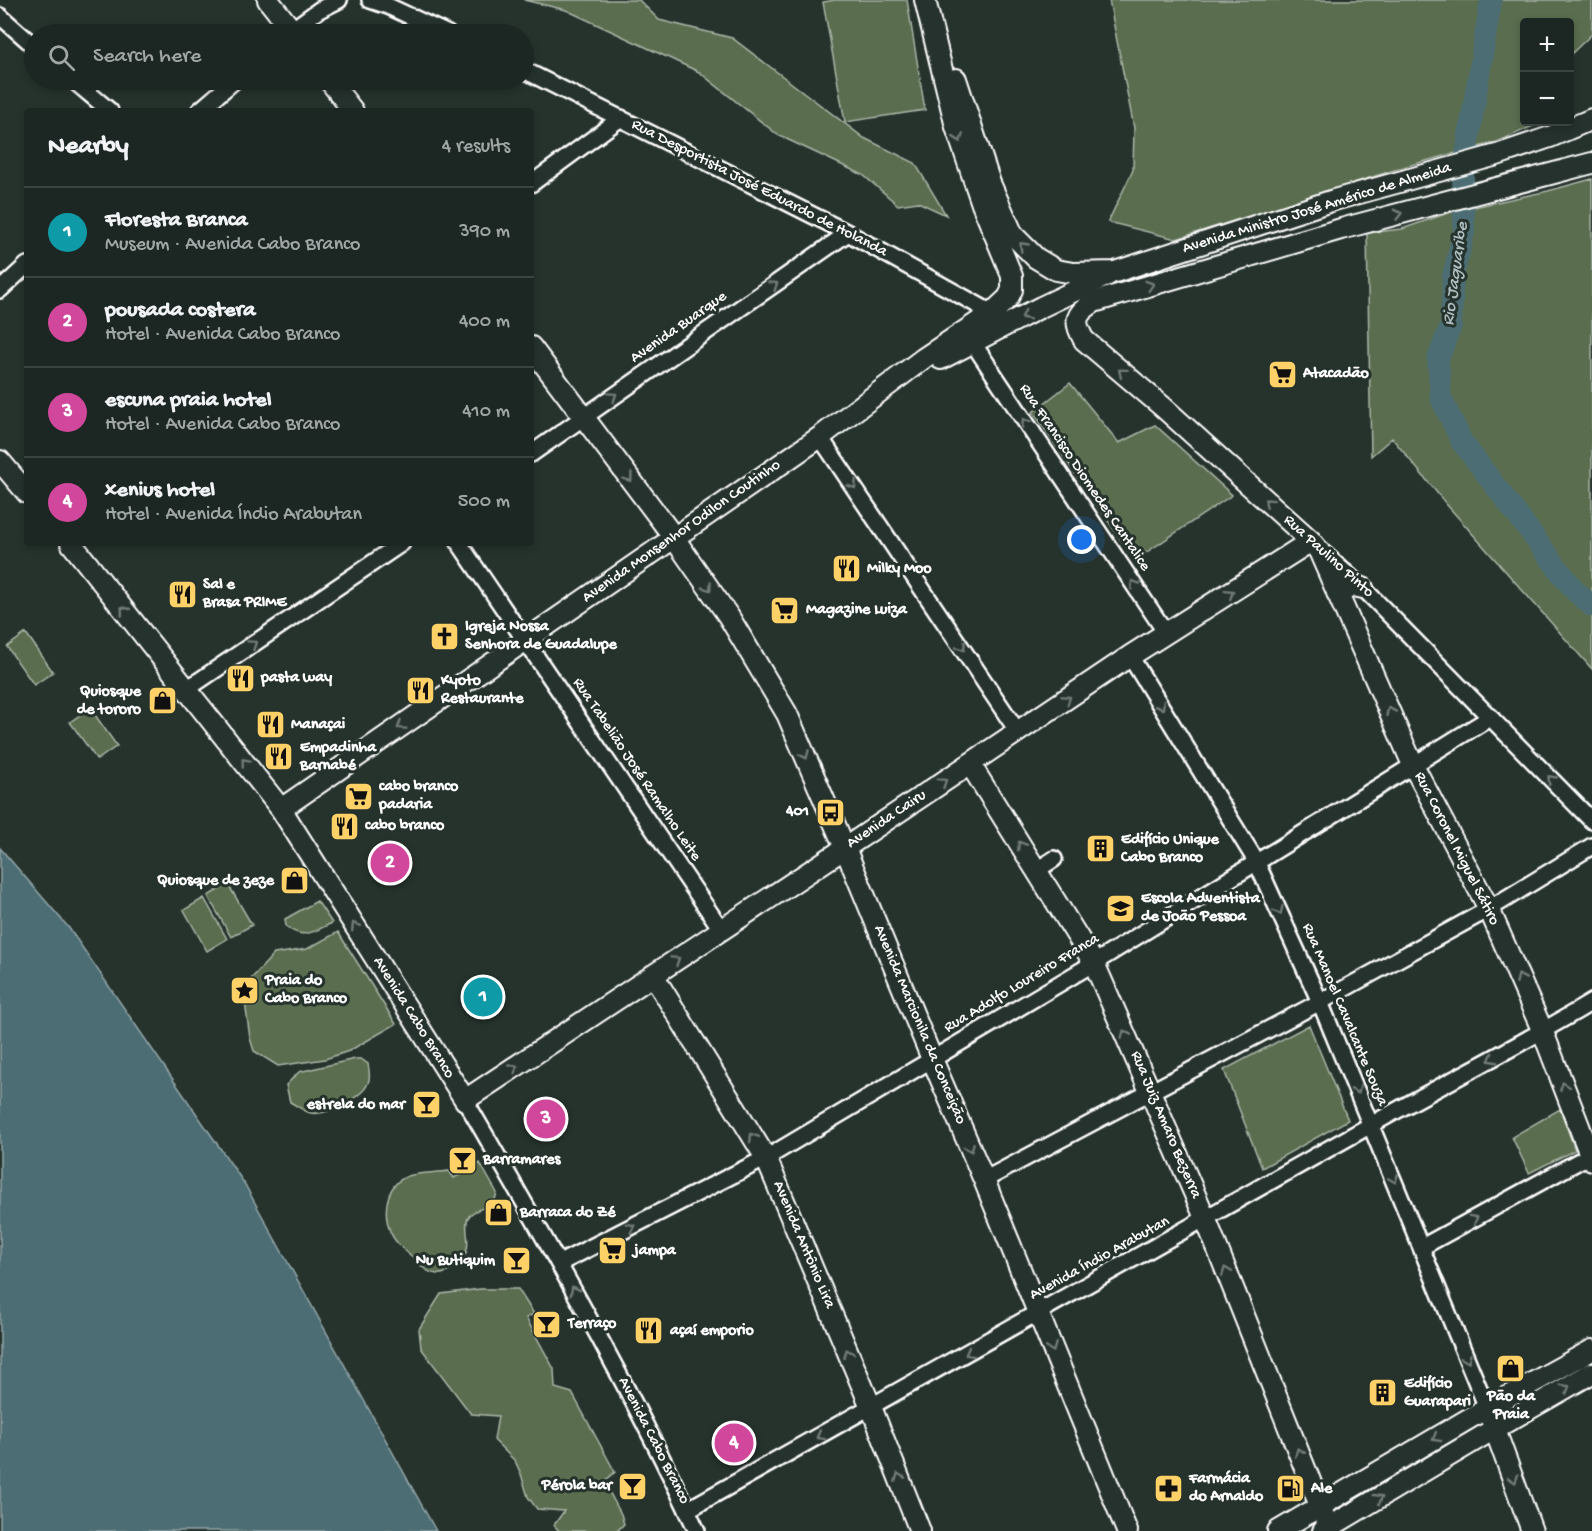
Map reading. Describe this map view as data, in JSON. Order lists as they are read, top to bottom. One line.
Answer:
{"streets":{"main road":["Avenida Ministro José Américo de Almeida","Avenida Monsenhor Odilon Coutinho","Rua Paulino Pinto","Avenida Cairu","Rua Coronel Miguel Sátiro","Avenida Cabo Branco","Avenida Marcionila da Conceição","Rua Juiz Amaro Bezerra","Avenida Antônio Lira"],"street":["Rua Desportista José Eduardo de Holanda","Avenida Buarque","Rua Francisco Diomedes Cantalice","Rua Tabelião José Ramalho Leite","Rua Adolfo Loureiro Franca","Rua Manoel Cavalcante Souza","Avenida Índio Arabutan"]},"crossings":[["Rua Desportista José Eduardo de Holanda","Avenida Buarque"],["Rua Desportista José Eduardo de Holanda","Avenida Monsenhor Odilon Coutinho"],["Avenida Ministro José Américo de Almeida","Rua Paulino Pinto"],["Avenida Buarque","Avenida Marcionila da Conceição"],["Rua Francisco Diomedes Cantalice","Avenida Cairu"],["Avenida Monsenhor Odilon Coutinho","Rua Tabelião José Ramalho Leite"],["Avenida Monsenhor Odilon Coutinho","Avenida Cabo Branco"],["Avenida Monsenhor Odilon Coutinho","Avenida Marcionila da Conceição"],["Rua Paulino Pinto","Avenida Cairu"],["Rua Paulino Pinto","Rua Coronel Miguel Sátiro"],["Rua Paulino Pinto","Rua Adolfo Loureiro Franca"],["Rua Tabelião José Ramalho Leite","Avenida Cairu"],["Avenida Cairu","Rua Coronel Miguel Sátiro"],["Avenida Cairu","Rua Manoel Cavalcante Souza"],["Avenida Cairu","Avenida Cabo Branco"],["Avenida Cairu","Avenida Marcionila da Conceição"],["Avenida Cairu","Rua Juiz Amaro Bezerra"],["Avenida Cairu","Avenida Antônio Lira"],["Rua Coronel Miguel Sátiro","Rua Adolfo Loureiro Franca"],["Rua Coronel Miguel Sátiro","Avenida Índio Arabutan"],["Rua Adolfo Loureiro Franca","Rua Manoel Cavalcante Souza"],["Rua Adolfo Loureiro Franca","Avenida Cabo Branco"],["Rua Adolfo Loureiro Franca","Avenida Marcionila da Conceição"],["Rua Adolfo Loureiro Franca","Rua Juiz Amaro Bezerra"],["Rua Adolfo Loureiro Franca","Avenida Antônio Lira"],["Rua Manoel Cavalcante Souza","Avenida Índio Arabutan"],["Avenida Cabo Branco","Avenida Índio Arabutan"],["Avenida Marcionila da Conceição","Avenida Índio Arabutan"],["Rua Juiz Amaro Bezerra","Avenida Índio Arabutan"],["Avenida Antônio Lira","Avenida Índio Arabutan"]],"one_way":["Avenida Buarque","Rua Francisco Diomedes Cantalice","Avenida Monsenhor Odilon Coutinho","Rua Paulino Pinto","Avenida Cairu","Rua Coronel Miguel Sátiro","Rua Manoel Cavalcante Souza","Avenida Cabo Branco","Avenida Marcionila da Conceição","Rua Juiz Amaro Bezerra","Avenida Antônio Lira"],"water":["Rio Jaguaribe"],"places":{"supermarket":["Atacadão","Magazine Luiza","cabo branco padaria","jampa"],"restaurant":["Milky Moo","Sal e Brasa PRIME","pasta way","Kyoto Restaurante","Manaçai","Empadinha Barnabé","cabo branco","açaí emporio"],"church":["Igreja Nossa Senhora de Guadalupe"],"shop":["Quiosque de tororo","Quiosque de zeze","Barraca do Zé","Pão da Praia"],"bus stop":["401"],"building":["Edifício Unique Cabo Branco","Edifício Guarapari"],"school or university":["Escola Adventista de João Pessoa"],"place":["Praia do Cabo Branco"],"bar":["estrela do mar","Barramares","Nu Butiquim","Terraço","Pérola bar"],"pharmacy":["Farmácia do Arnaldo"],"fuel station":["Ale"]},"page":{"map_buttons":["+","−"],"search":"Search here","heading":["Nearby","4 results"],"list":[{"mark":"1","name":"Floresta Branca","note":"Museum · Avenida Cabo Branco","value":"390 m"},{"mark":"2","name":"pousada costera","note":"Hotel · Avenida Cabo Branco","value":"400 m"},{"mark":"3","name":"escuna praia hotel","note":"Hotel · Avenida Cabo Branco","value":"410 m"},{"mark":"4","name":"xenius hotel","note":"Hotel · Avenida Índio Arabutan","value":"500 m"}],"pins":["2","1","3","4"]}}
